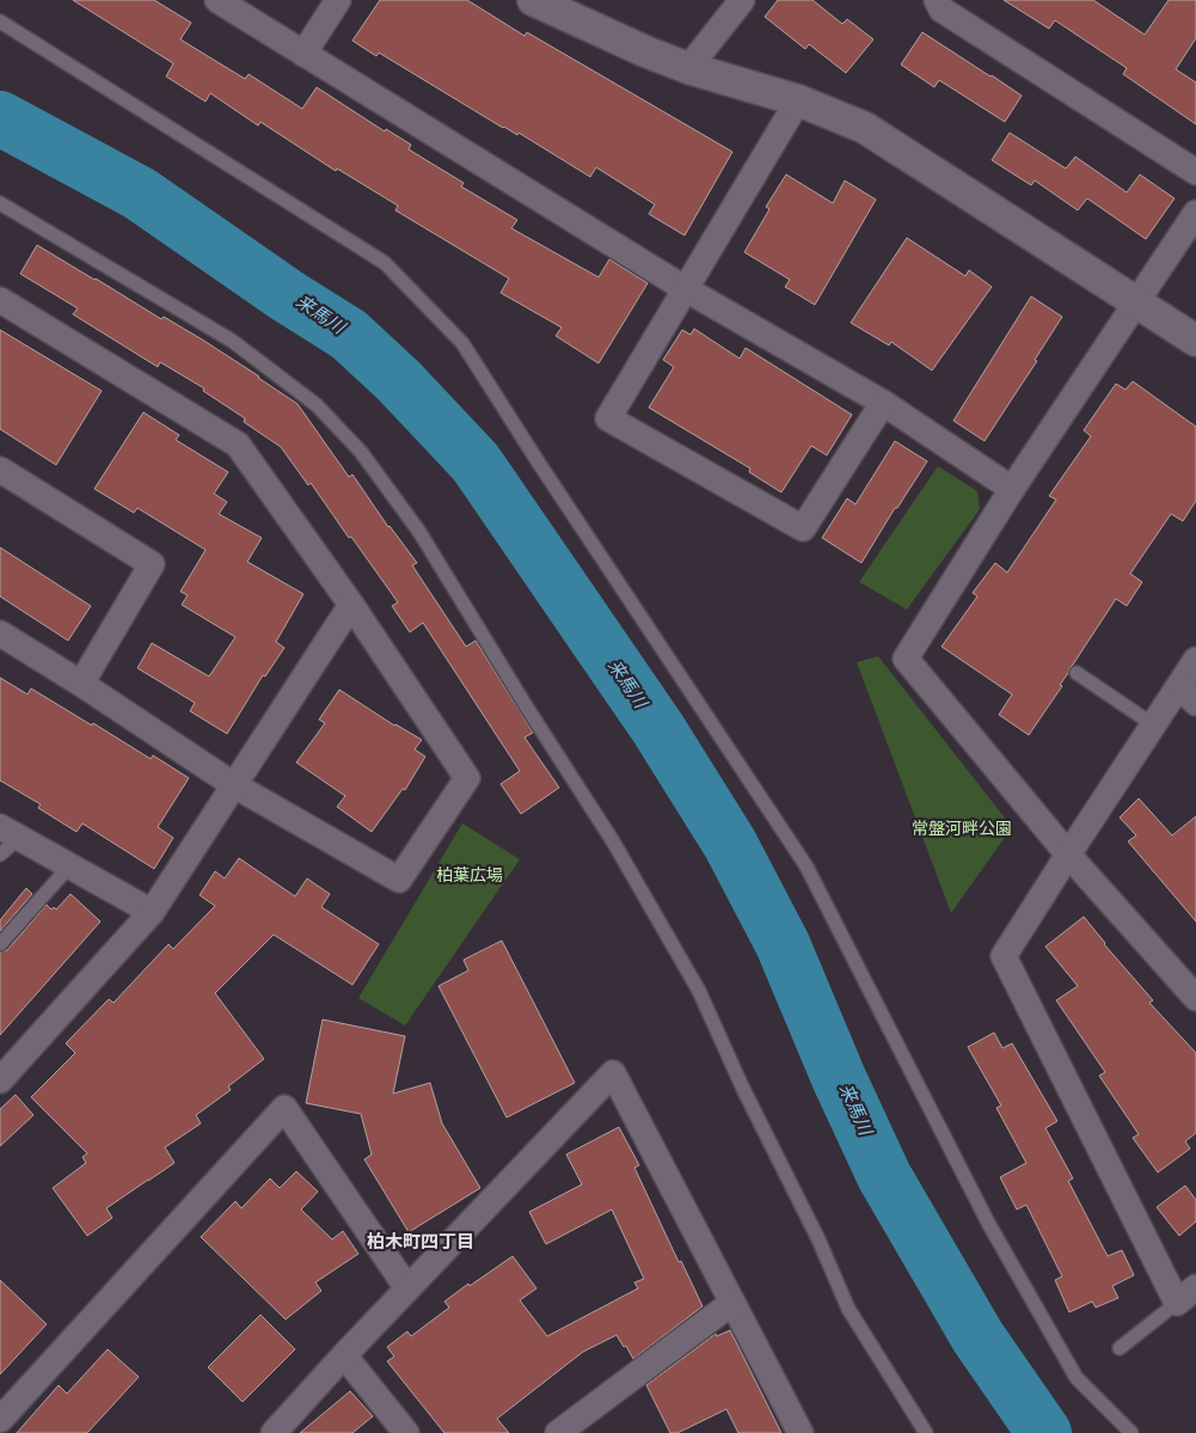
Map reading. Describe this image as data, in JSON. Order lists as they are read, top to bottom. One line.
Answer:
{"districts":["柏木町四丁目"],"water":["来馬川"],"parks":["常盤河畔公園","柏葉広場"]}
